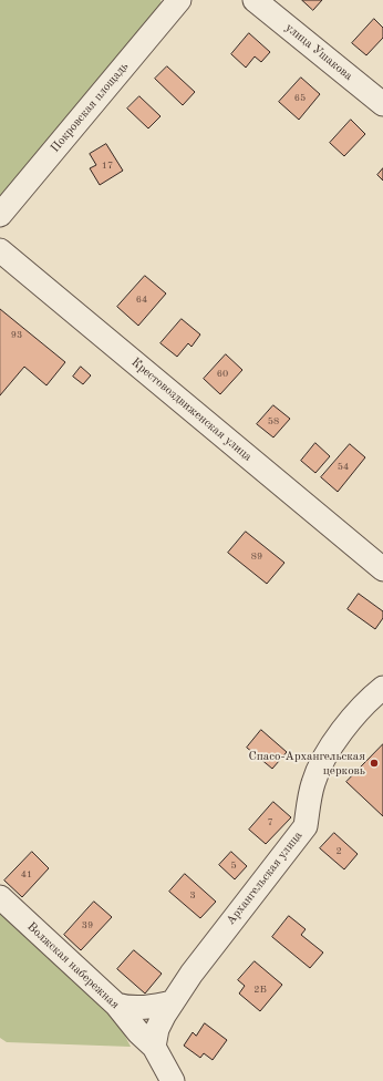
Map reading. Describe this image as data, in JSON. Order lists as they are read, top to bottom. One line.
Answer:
{"streets":{"street":["улица Ушакова","Покровская площадь","Крестовоздвиженская улица","Архангельская улица","Волжская набережная"]},"crossings":[["Архангельская улица","Волжская набережная"]],"places":["Спасо-Архангельская церковь"],"house_numbers":["65","17","64","93","60","58","54","89","7","2","5","41","3","39","2Б"]}
